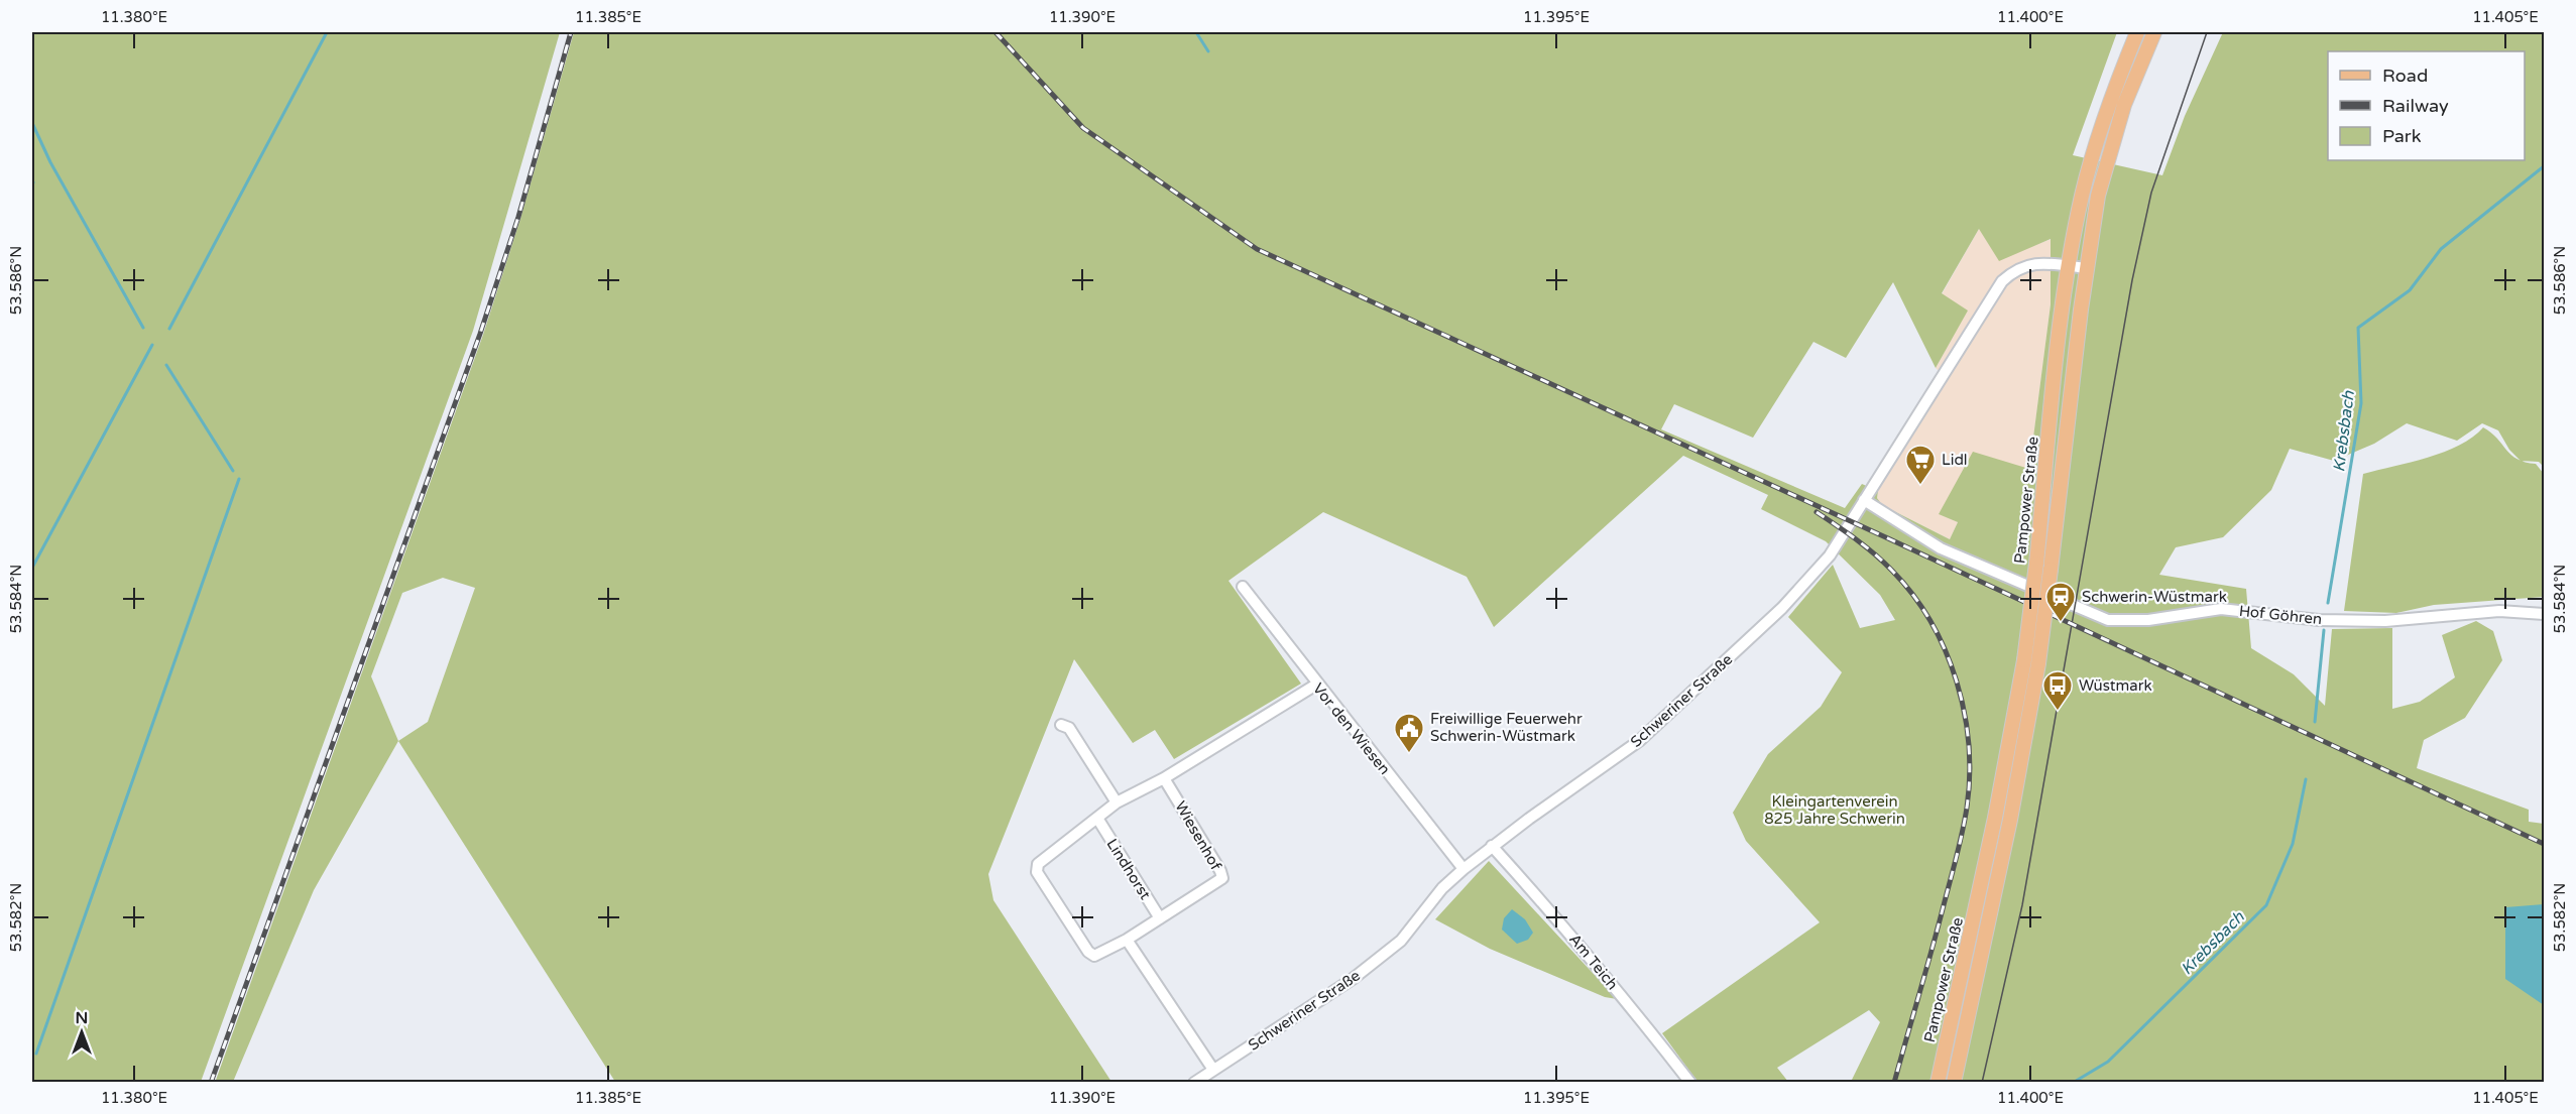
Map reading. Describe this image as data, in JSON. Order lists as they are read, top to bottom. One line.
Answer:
{"streets":{"main road":["Pampower Straße"],"street":["Hof Göhren","Schweriner Straße","Vor den Wiesen","Wiesenhof","Lindhorst","Am Teich"]},"crossings":[["Pampower Straße","Schweriner Straße"],["Hof Göhren","Schweriner Straße"],["Schweriner Straße","Vor den Wiesen"],["Schweriner Straße","Am Teich"],["Wiesenhof","Lindhorst"]],"water":["Krebsbach"],"parks":["Kleingartenverein 825 Jahre Schwerin"],"places":{"supermarket":["Lidl"],"station":["Schwerin-Wüstmark"],"bus stop":["Wüstmark"],"public building":["Freiwillige Feuerwehr Schwerin-Wüstmark"]},"legend":["Road","Railway","Park"],"north":"top","coordinates":["11.380°E","11.385°E","11.390°E","11.395°E","11.400°E","11.405°E","53.586°N","53.584°N","53.582°N"]}
